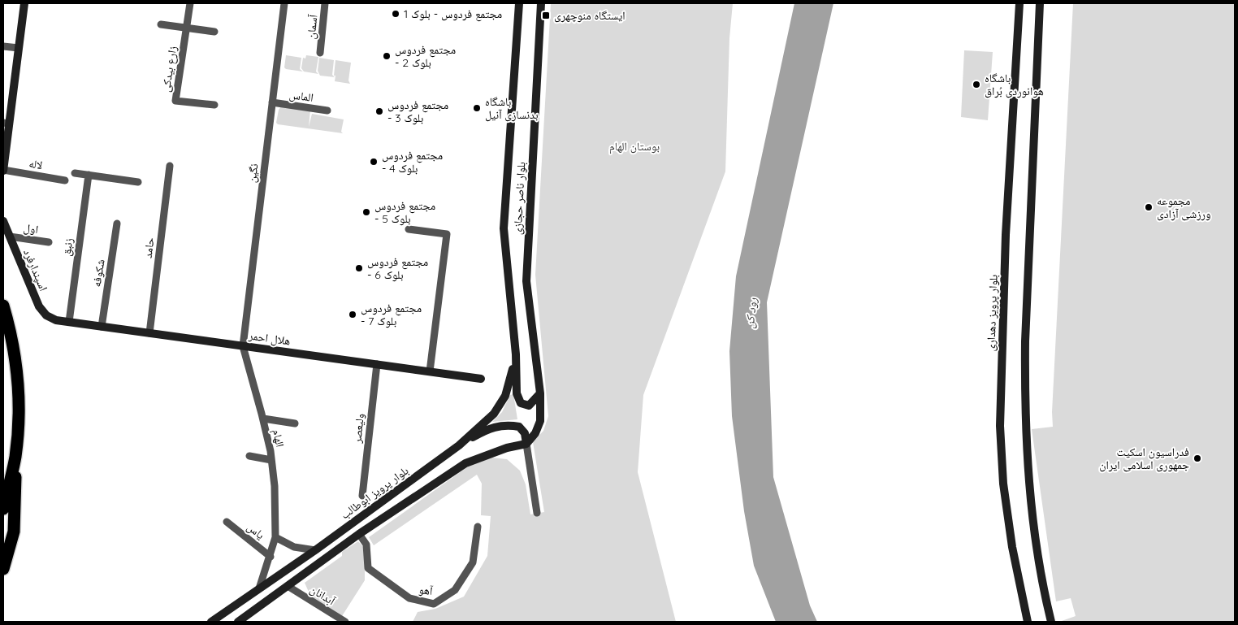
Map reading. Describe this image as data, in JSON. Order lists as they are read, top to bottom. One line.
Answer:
{"streets":{"main road":["بلوار ناصر حجازی","اسپندارفرد","بلوار پرویز دهداری","هلال احمر","بلوار پرویز ابوطالب"],"street":["آسمان","زارع بیدکی","الماس","لاله","نگین","اول","زنبق","حامد","شکوفه","ولیعصر","الهام","یاس","آهو","آبدانان"]},"crossings":[["الماس","نگین"],["نگین","هلال احمر"],["نگین","الهام"],["بلوار ناصر حجازی","بلوار پرویز ابوطالب"],["اول","اسپندارفرد"],["زنبق","هلال احمر"],["حامد","هلال احمر"],["اسپندارفرد","هلال احمر"],["شکوفه","هلال احمر"],["هلال احمر","ولیعصر"],["هلال احمر","الهام"],["الهام","بلوار پرویز ابوطالب"],["الهام","یاس"]],"water":["رود کن"],"parks":["بوستان الهام"],"places":{"other":["مجتمع فردوس - بلوک 1","مجتمع فردوس - بلوک 2","باشگاه هوانوردی بُراق","باشگاه بدنسازی آنیل","مجتمع فردوس - بلوک 3","مجتمع فردوس - بلوک 4","مجموعه ورزشی آزادی","مجتمع فردوس - بلوک 5","مجتمع فردوس - بلوک 6","مجتمع فردوس - بلوک 7","فدراسیون اسکیت جمهوری اسلامی ایران"],"transit":["ایستگاه منوچهری"]}}
